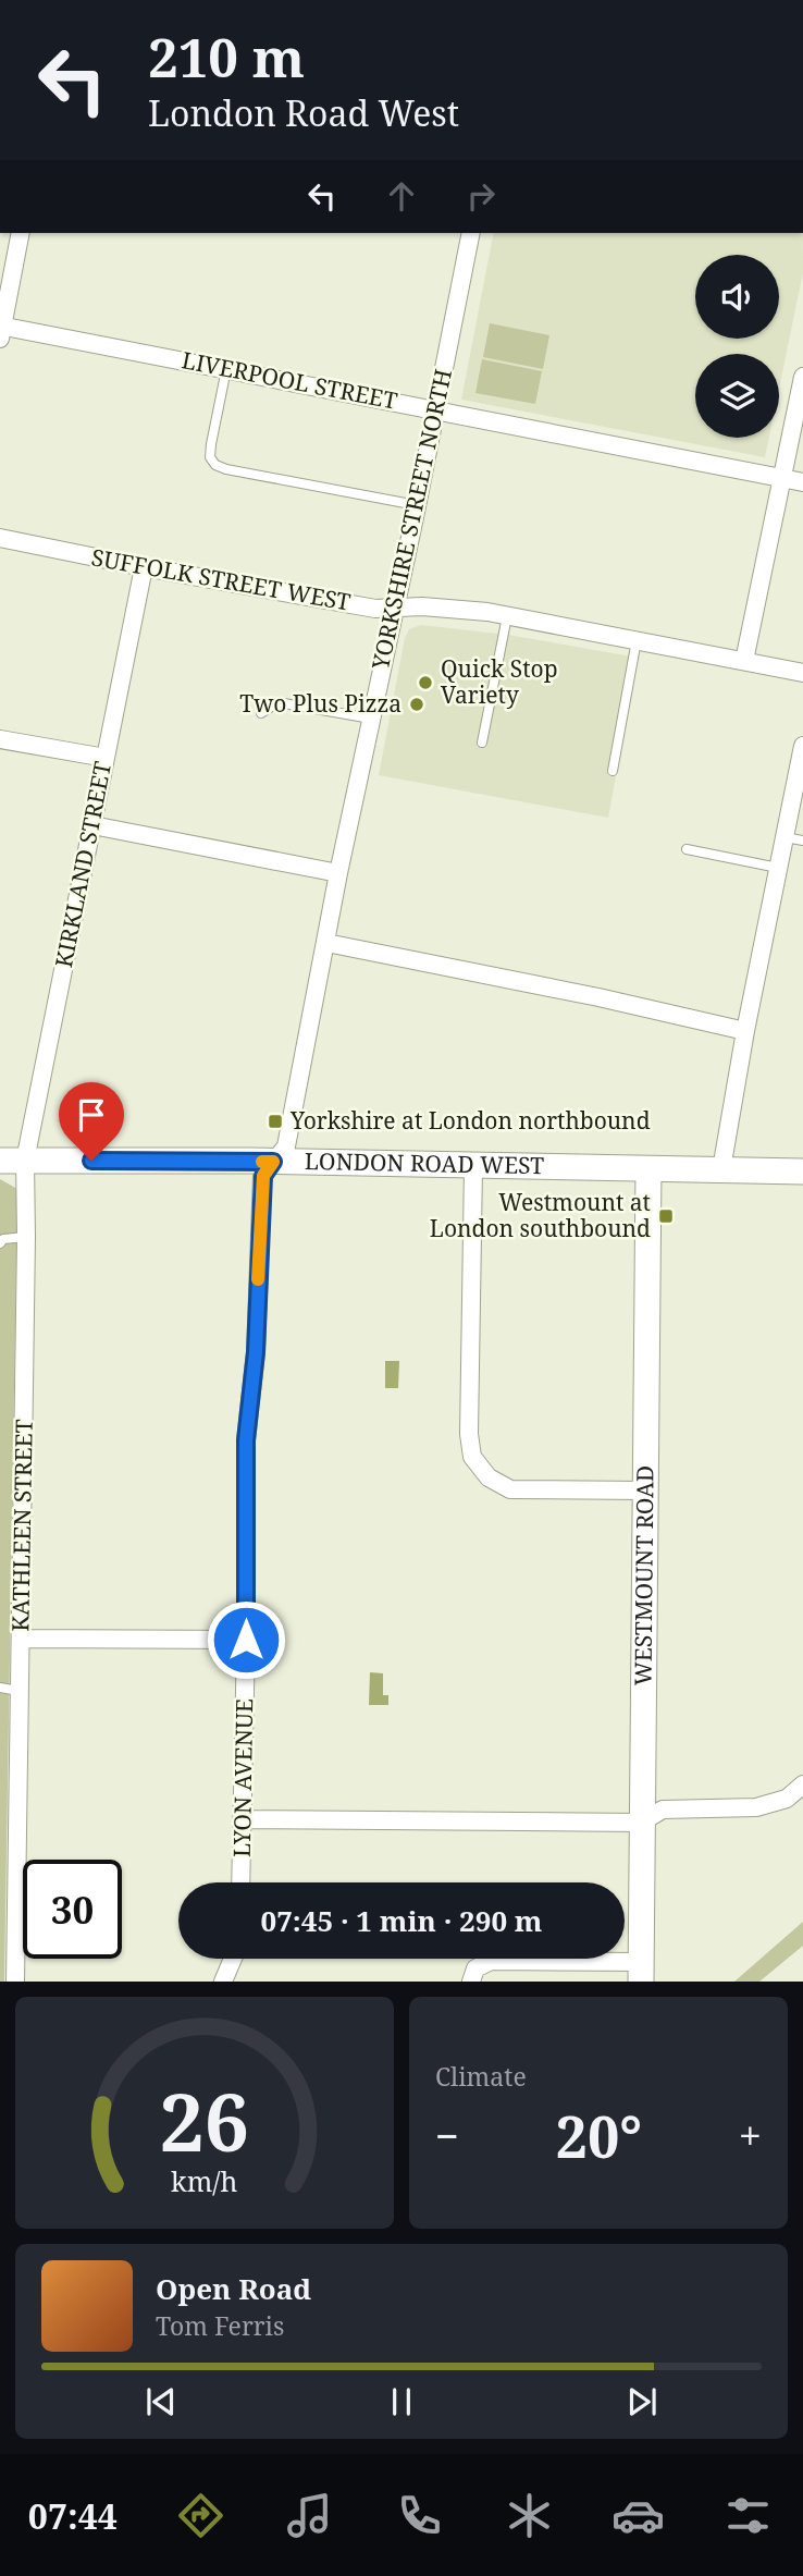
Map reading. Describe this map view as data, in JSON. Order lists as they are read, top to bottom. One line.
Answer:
{"streets":{"street":["LIVERPOOL STREET","YORKSHIRE STREET NORTH","SUFFOLK STREET WEST","KIRKLAND STREET","LONDON ROAD WEST","KATHLEEN STREET","WESTMOUNT ROAD","LYON AVENUE"]},"crossings":[["LIVERPOOL STREET","YORKSHIRE STREET NORTH"],["YORKSHIRE STREET NORTH","SUFFOLK STREET WEST"],["YORKSHIRE STREET NORTH","LONDON ROAD WEST"],["YORKSHIRE STREET NORTH","LYON AVENUE"],["SUFFOLK STREET WEST","KIRKLAND STREET"],["KIRKLAND STREET","LONDON ROAD WEST"],["KIRKLAND STREET","KATHLEEN STREET"],["LONDON ROAD WEST","KATHLEEN STREET"],["LONDON ROAD WEST","WESTMOUNT ROAD"],["LONDON ROAD WEST","LYON AVENUE"]],"places":{"other":["Quick Stop Variety","Two Plus Pizza"],"transit":["Yorkshire at London northbound","Westmount at London southbound"]},"page":{"turn":["210 m","London Road West"],"limit":"30","trip":"07:45 · 1 min · 290 m","tile":"Climate","heat":["−","20°","+"],"song":["Open Road","Tom Ferris"],"tabs":"07:44","gauge":["26","km/h"]}}
